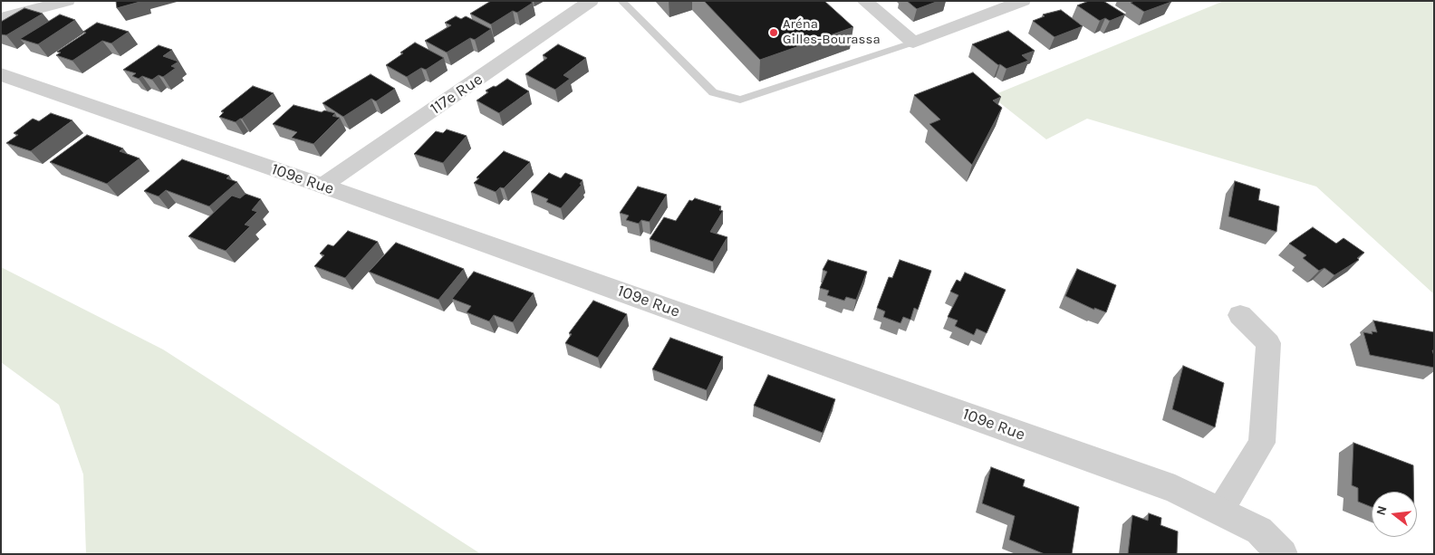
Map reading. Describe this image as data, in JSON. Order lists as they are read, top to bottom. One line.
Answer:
{"streets":{"street":["117e Rue","109e Rue"]},"crossings":[["117e Rue","109e Rue"]],"places":["Aréna Gilles-Bourassa"],"north":"left"}
